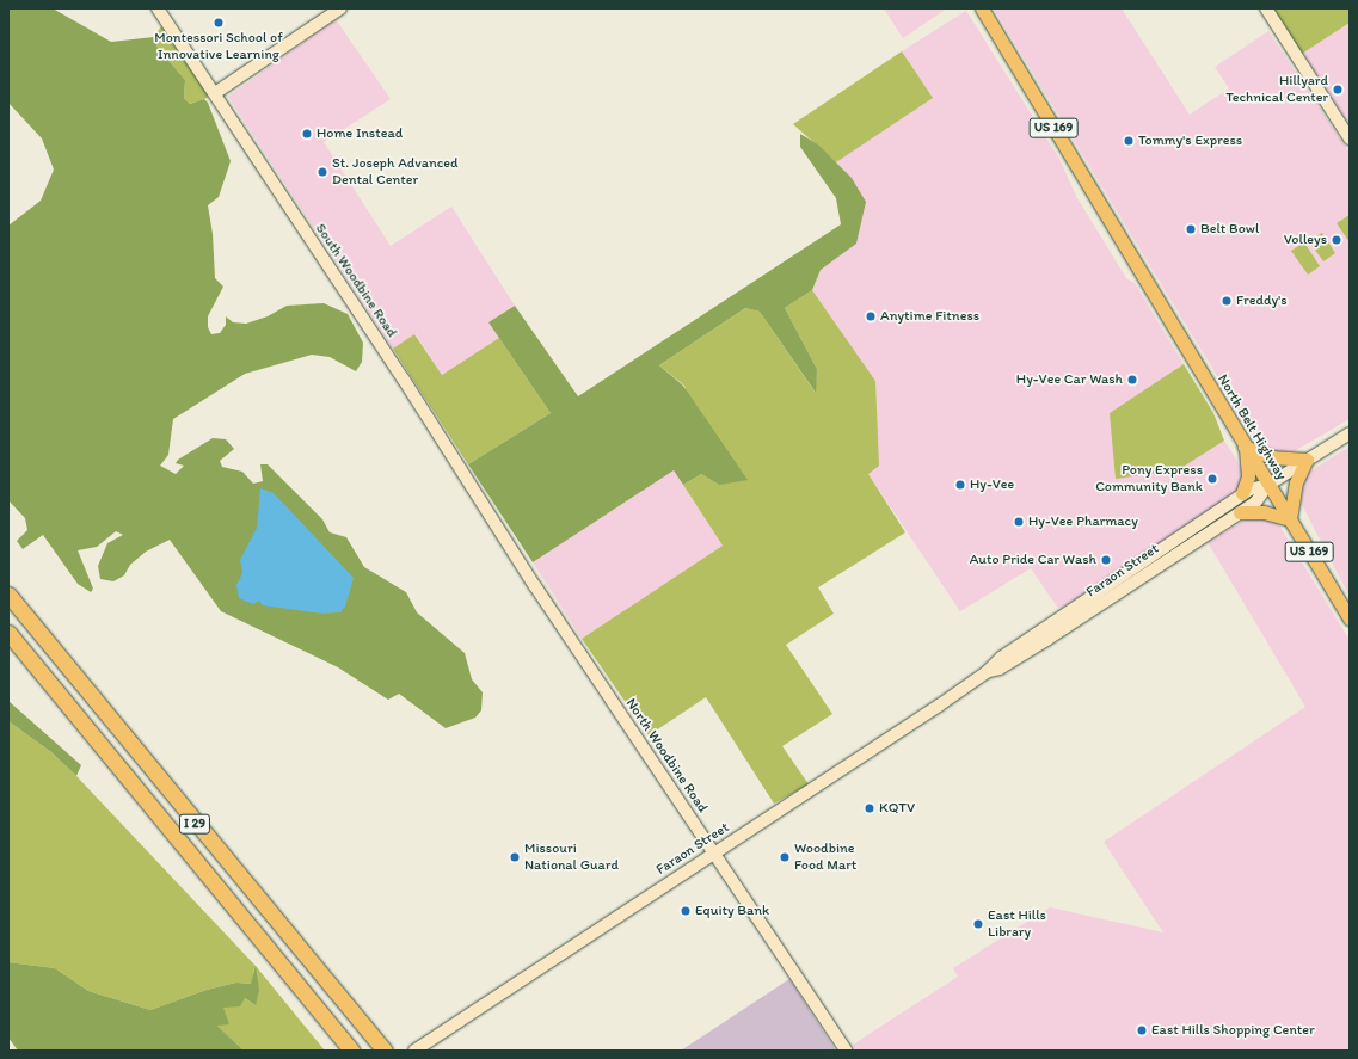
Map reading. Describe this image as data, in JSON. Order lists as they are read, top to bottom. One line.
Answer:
{"streets":{"highway":["I 29"],"main road":["US 169","South Woodbine Road","North Belt Highway","Faraon Street","North Woodbine Road"]},"crossings":[["South Woodbine Road","North Woodbine Road"],["North Belt Highway","Faraon Street"],["Faraon Street","North Woodbine Road"]],"places":["Montessori School of Innovative Learning","Hillyard Technical Center","Home Instead","Tommy's Express","St. Joseph Advanced Dental Center","Belt Bowl","Volleys","Freddy's","Anytime Fitness","Hy-Vee Car Wash","Pony Express Community Bank","Hy-Vee","Hy-Vee Pharmacy","Auto Pride Car Wash","KQTV","Missouri National Guard","Woodbine Food Mart","Equity Bank","East Hills Library","East Hills Shopping Center"]}
